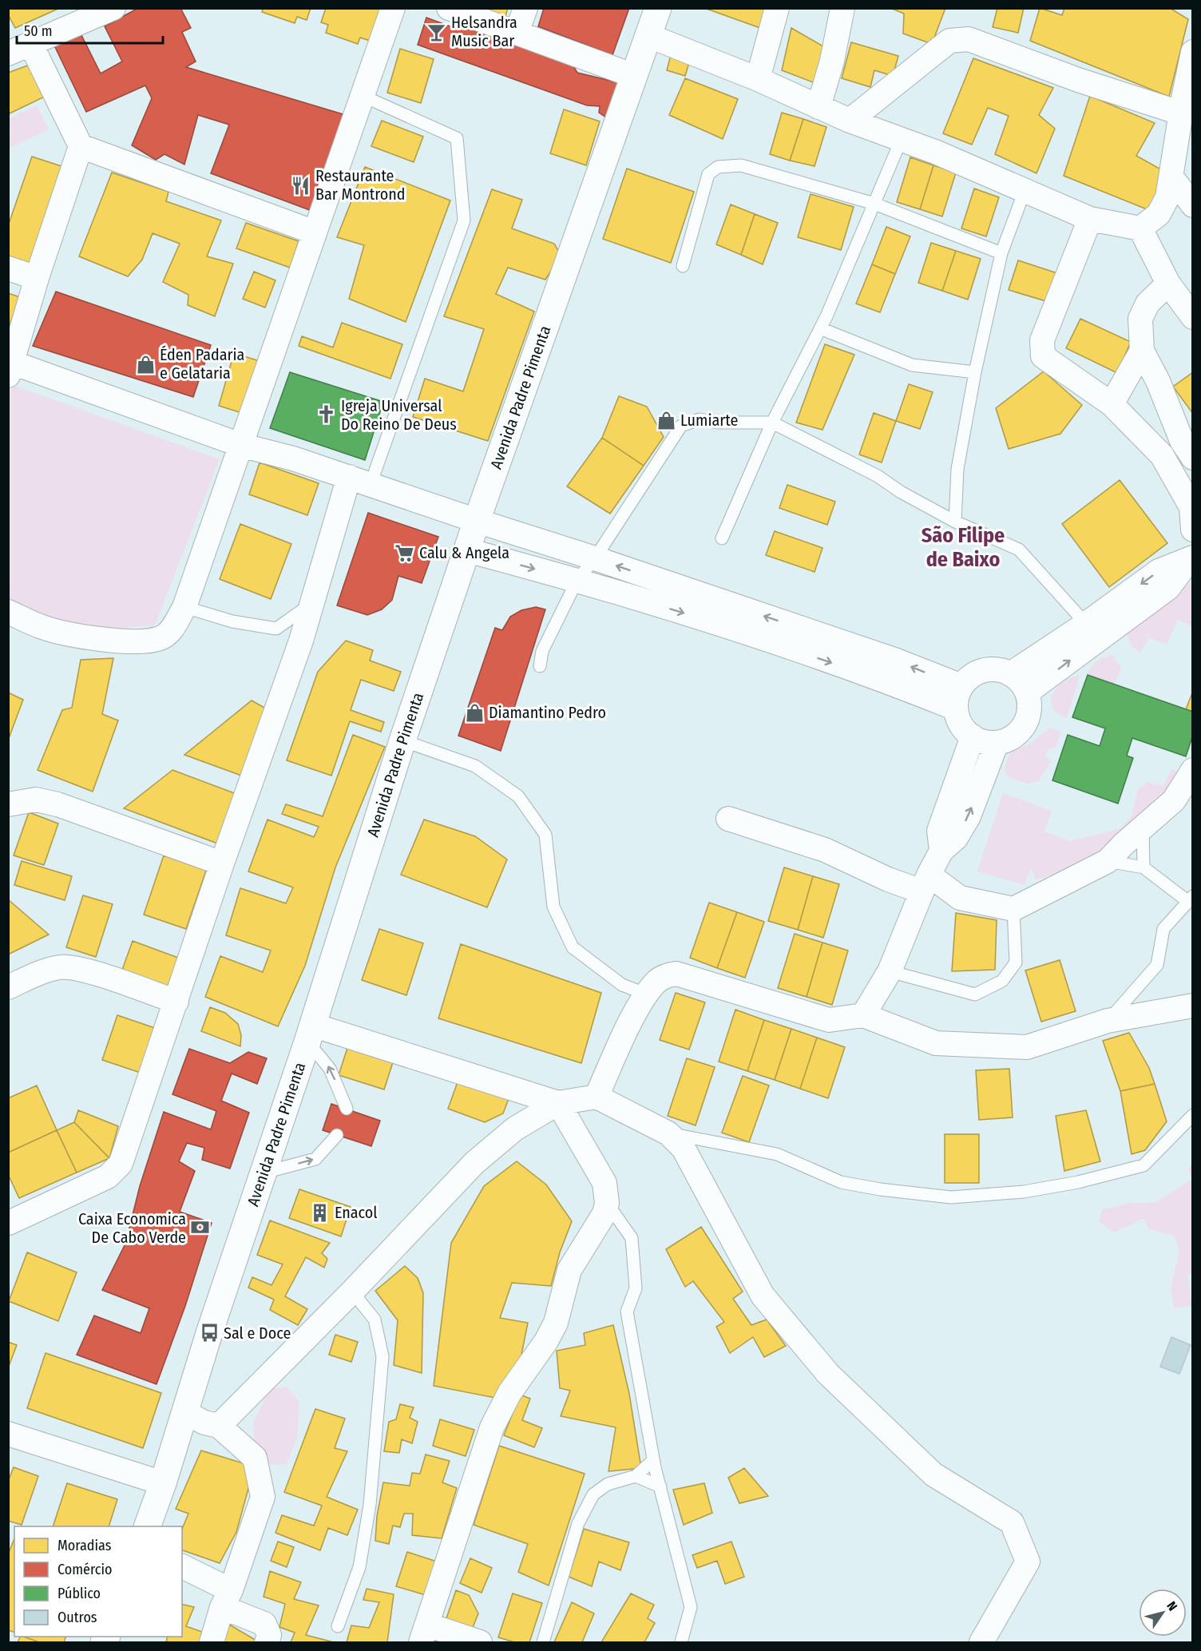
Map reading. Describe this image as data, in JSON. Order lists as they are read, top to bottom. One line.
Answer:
{"streets":{"main road":["Avenida Padre Pimenta"]},"districts":["São Filipe de Baixo"],"places":{"bar":["Helsandra Music Bar"],"restaurant":["Restaurante Bar Montrond"],"shop":["Éden Padaria e Gelataria","Lumiarte","Diamantino Pedro"],"church":["Igreja Universal Do Reino De Deus"],"supermarket":["Calu & Angela"],"building":["Enacol"],"bank":["Caixa Economica De Cabo Verde"],"bus stop":["Sal e Doce"]},"legend":["Moradias","Comércio","Público","Outros"],"scale_bar":"50 m","north":"top right"}
